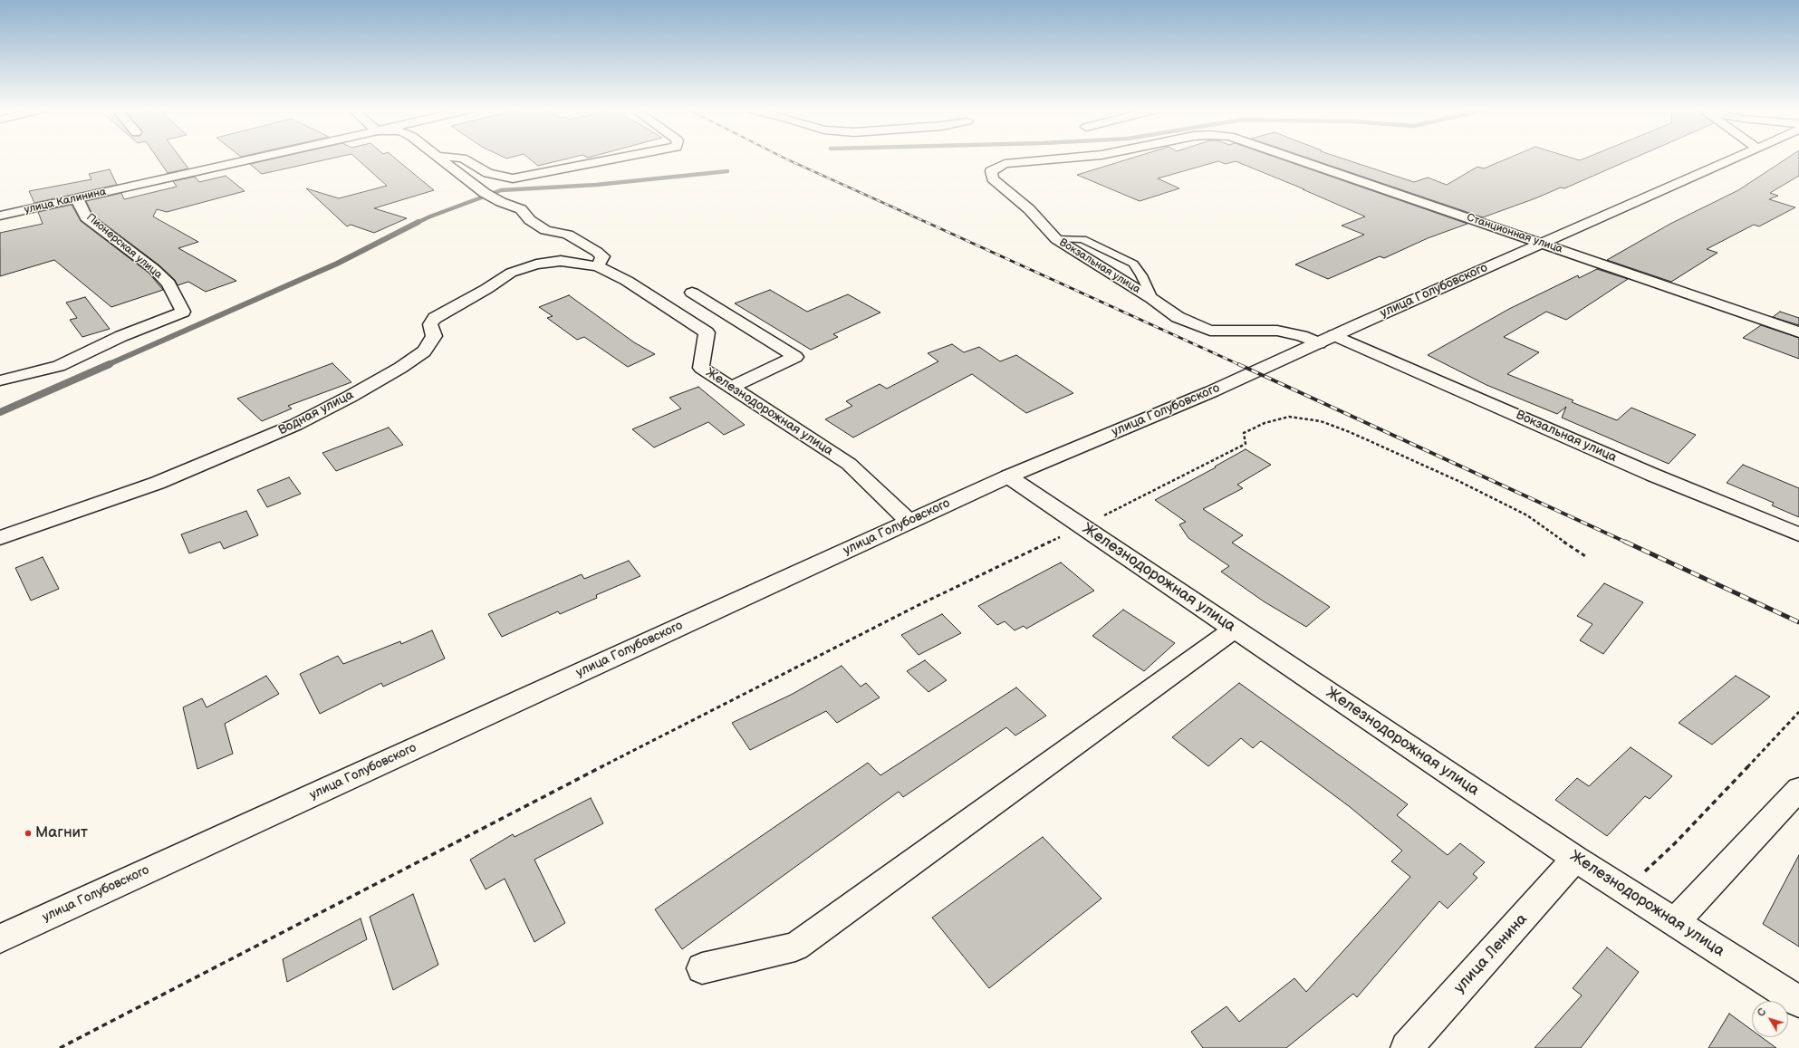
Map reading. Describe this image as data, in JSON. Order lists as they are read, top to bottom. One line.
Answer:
{"streets":{"street":["улица Калинина","Станционная улица","Пионерская улица","Вокзальная улица","улица Голубовского","Железнодорожная улица","Водная улица","улица Ленина"]},"crossings":[["улица Калинина","Пионерская улица"],["Станционная улица","улица Голубовского"],["Вокзальная улица","улица Голубовского"],["улица Голубовского","Железнодорожная улица"],["Железнодорожная улица","улица Ленина"]],"places":["Магнит"],"north":"top left"}
